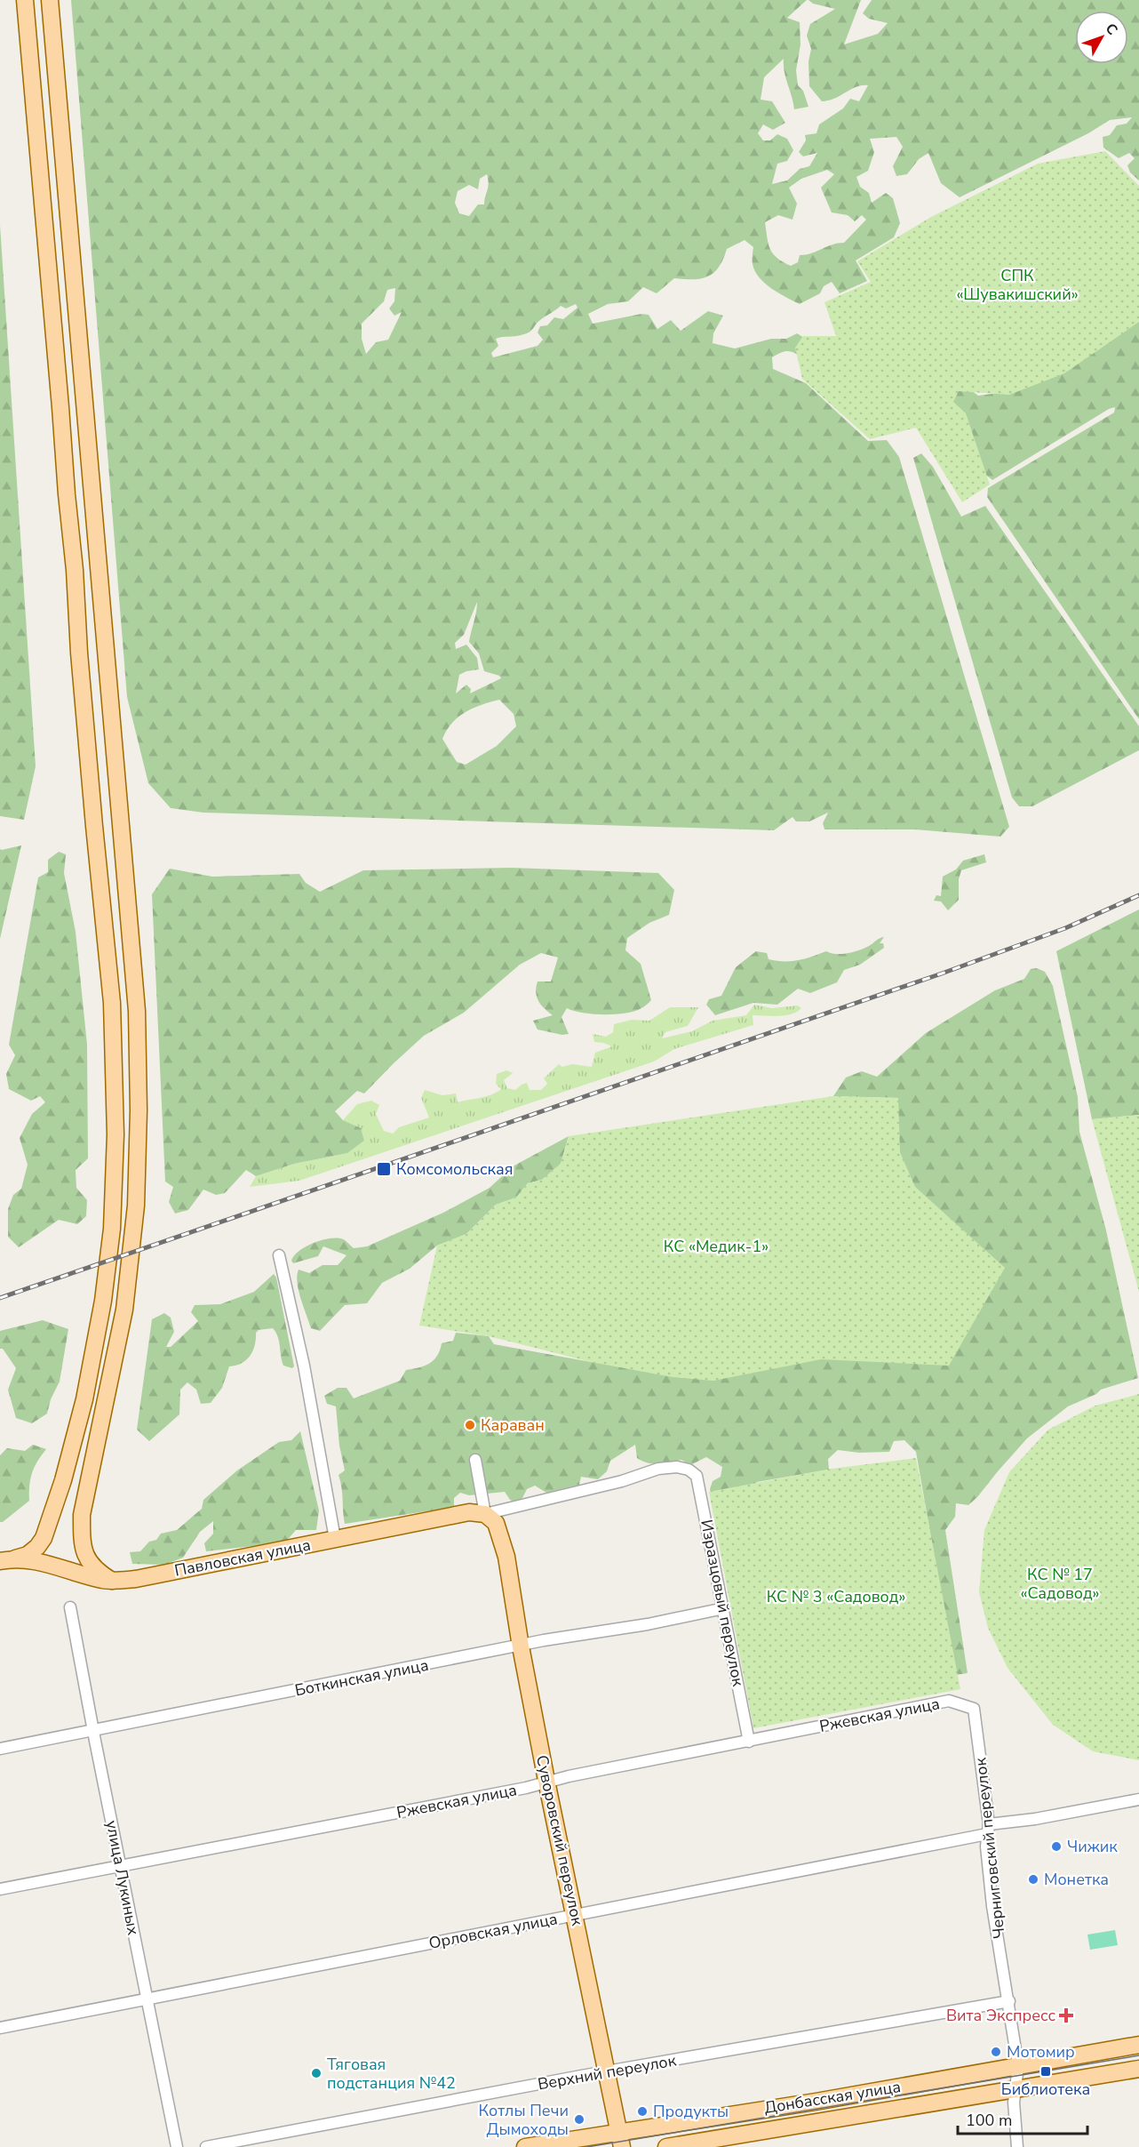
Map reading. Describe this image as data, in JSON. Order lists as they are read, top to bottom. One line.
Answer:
{"streets":{"main road":["Павловская улица","Суворовский переулок","Донбасская улица"],"street":["Изразцовый переулок","Боткинская улица","Ржевская улица","Черниговский переулок","улица Лукиных","Орловская улица","Верхний переулок"]},"crossings":[["Павловская улица","Изразцовый переулок"],["Павловская улица","Суворовский переулок"],["Изразцовый переулок","Боткинская улица"],["Изразцовый переулок","Ржевская улица"],["Боткинская улица","Суворовский переулок"],["Боткинская улица","улица Лукиных"],["Ржевская улица","Суворовский переулок"],["Ржевская улица","Черниговский переулок"],["Ржевская улица","улица Лукиных"],["Суворовский переулок","Орловская улица"],["Суворовский переулок","Верхний переулок"],["Суворовский переулок","Донбасская улица"],["Черниговский переулок","Орловская улица"],["Черниговский переулок","Верхний переулок"],["Черниговский переулок","Донбасская улица"],["улица Лукиных","Орловская улица"]],"parks":["СПК «Шувакишский»","КС «Медик-1»","КС № 17 «Садовод»","КС № 3 «Садовод»"],"places":{"transit":["Комсомольская","Библиотека"],"other":["Караван","Чижик","Монетка","Мотомир","Тяговая подстанция №42","Продукты","Котлы Печи Дымоходы"],"health":["Вита Экспресс"]},"scale_bar":"100 m","north":"top right"}
